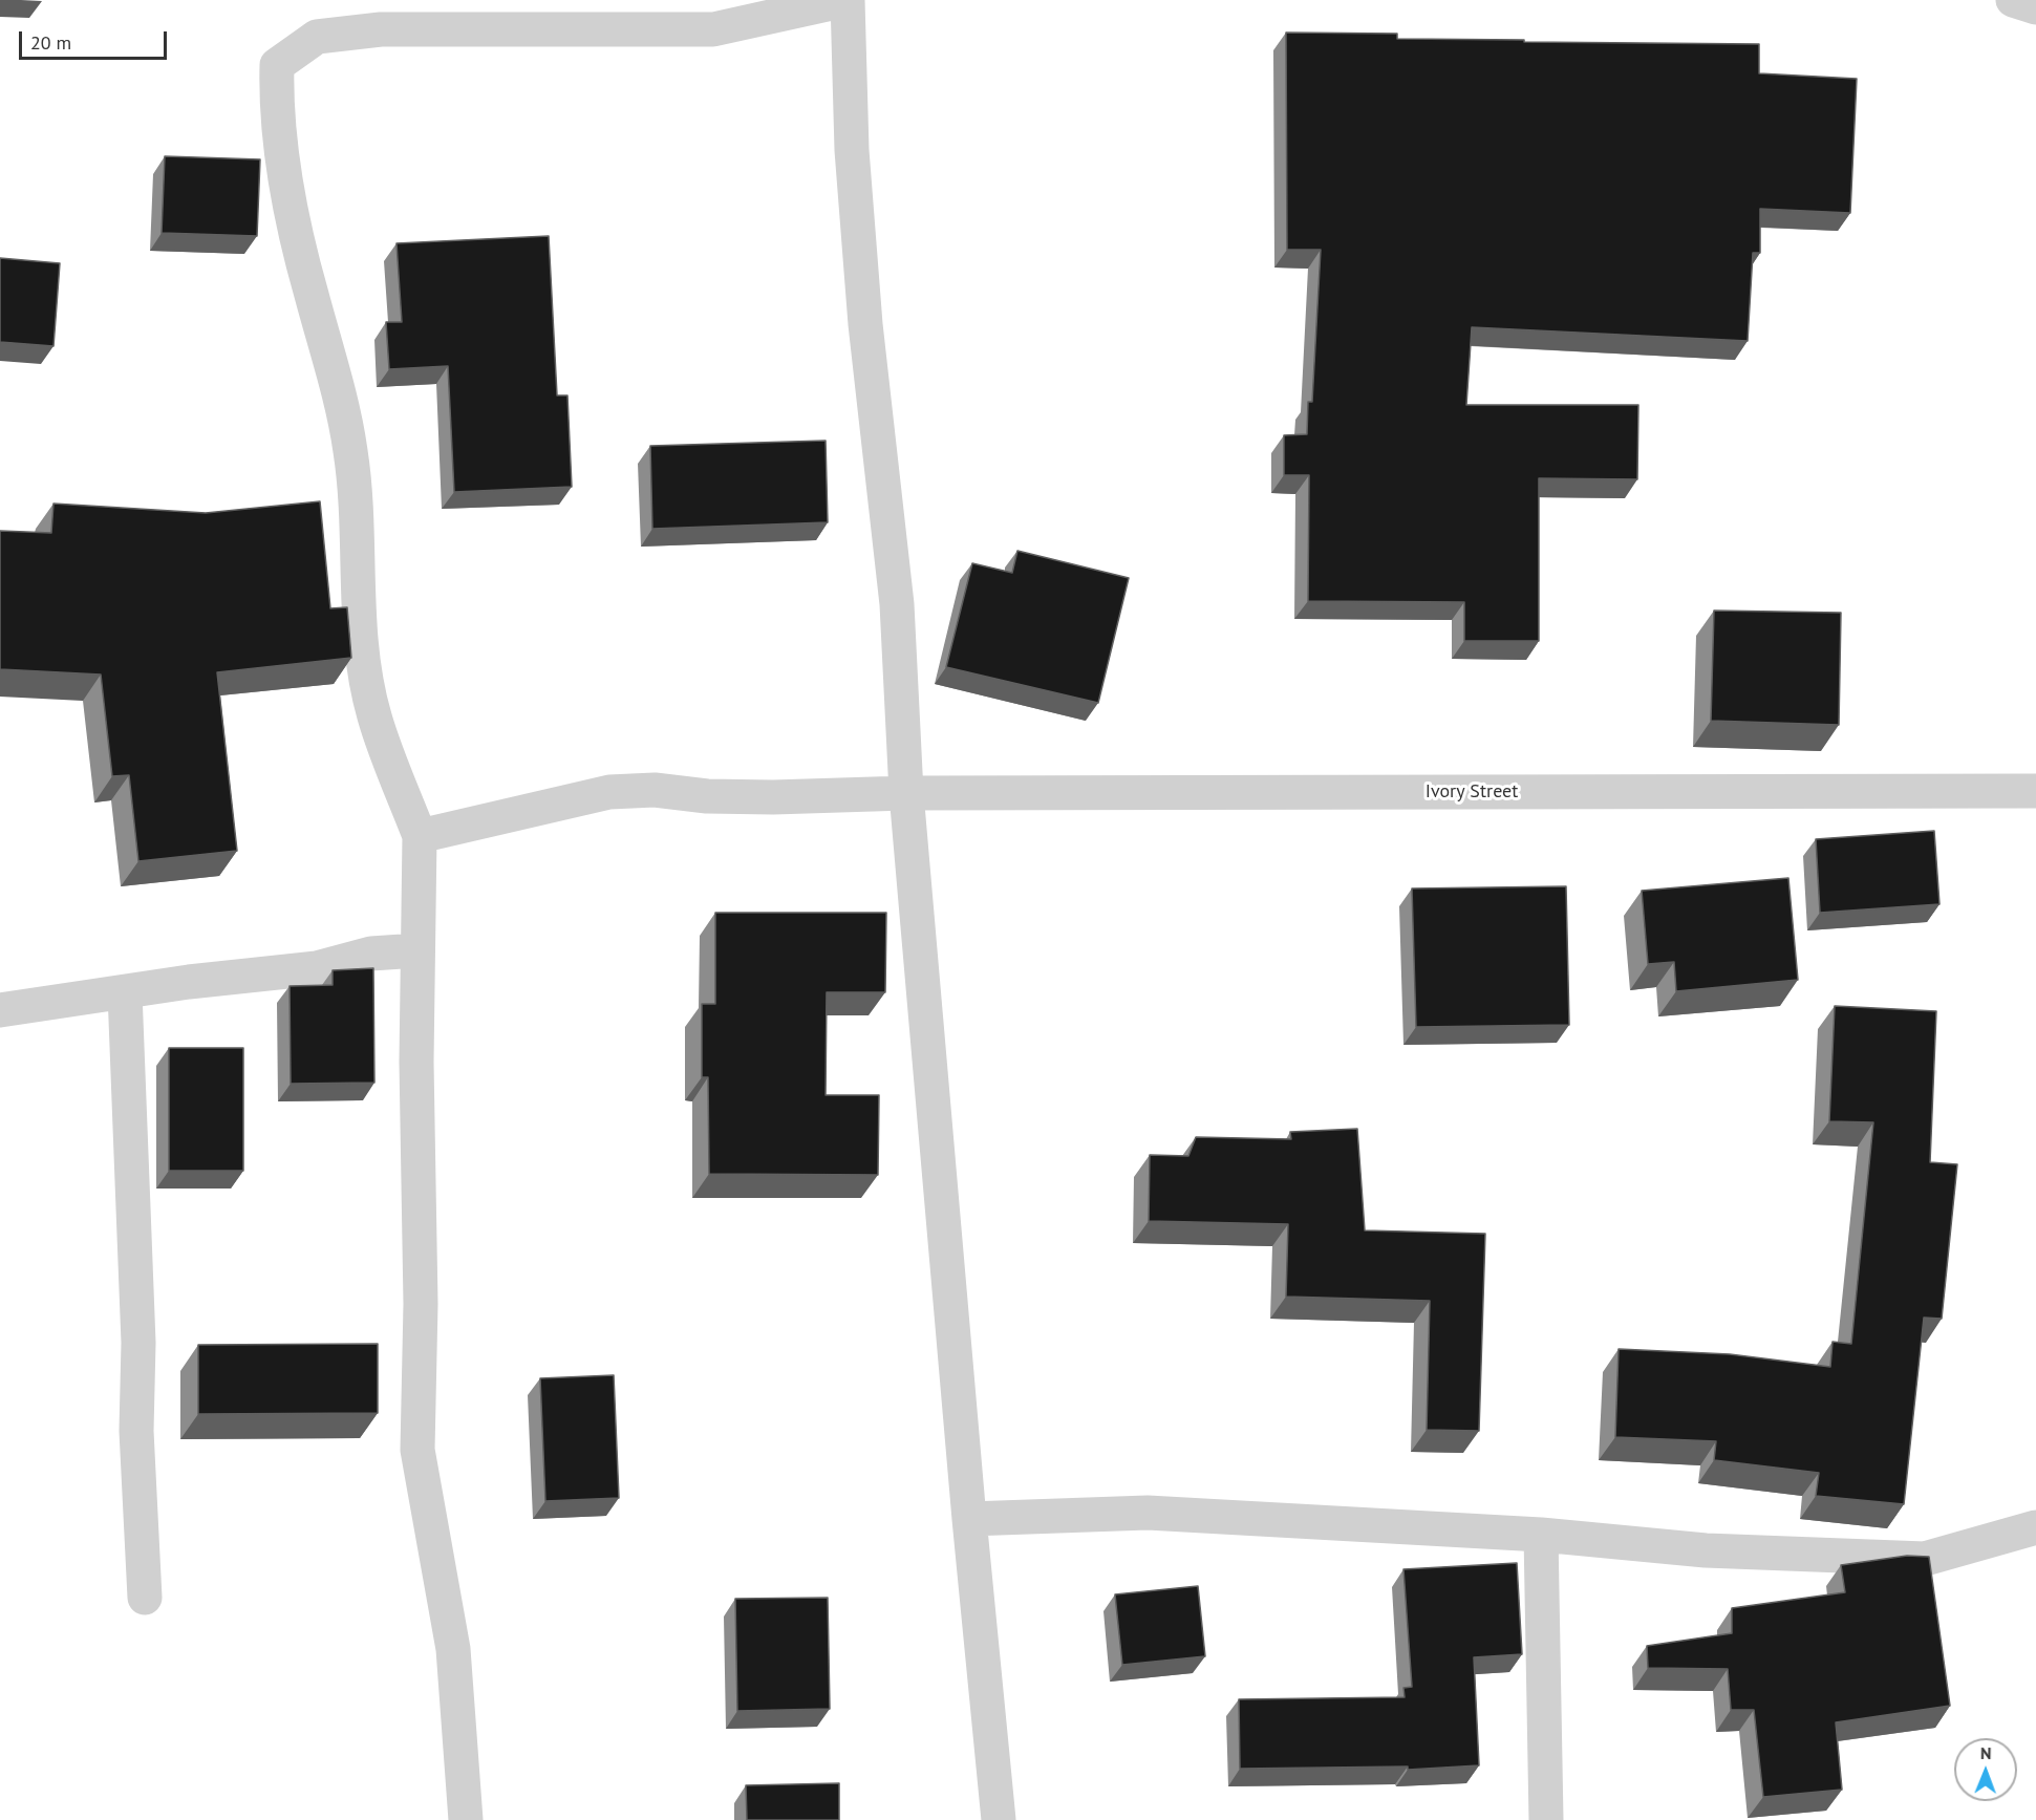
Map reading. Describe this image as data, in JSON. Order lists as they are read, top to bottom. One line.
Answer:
{"streets":{"street":["Ivory Street"]},"scale_bar":"20 m","north":"top"}
